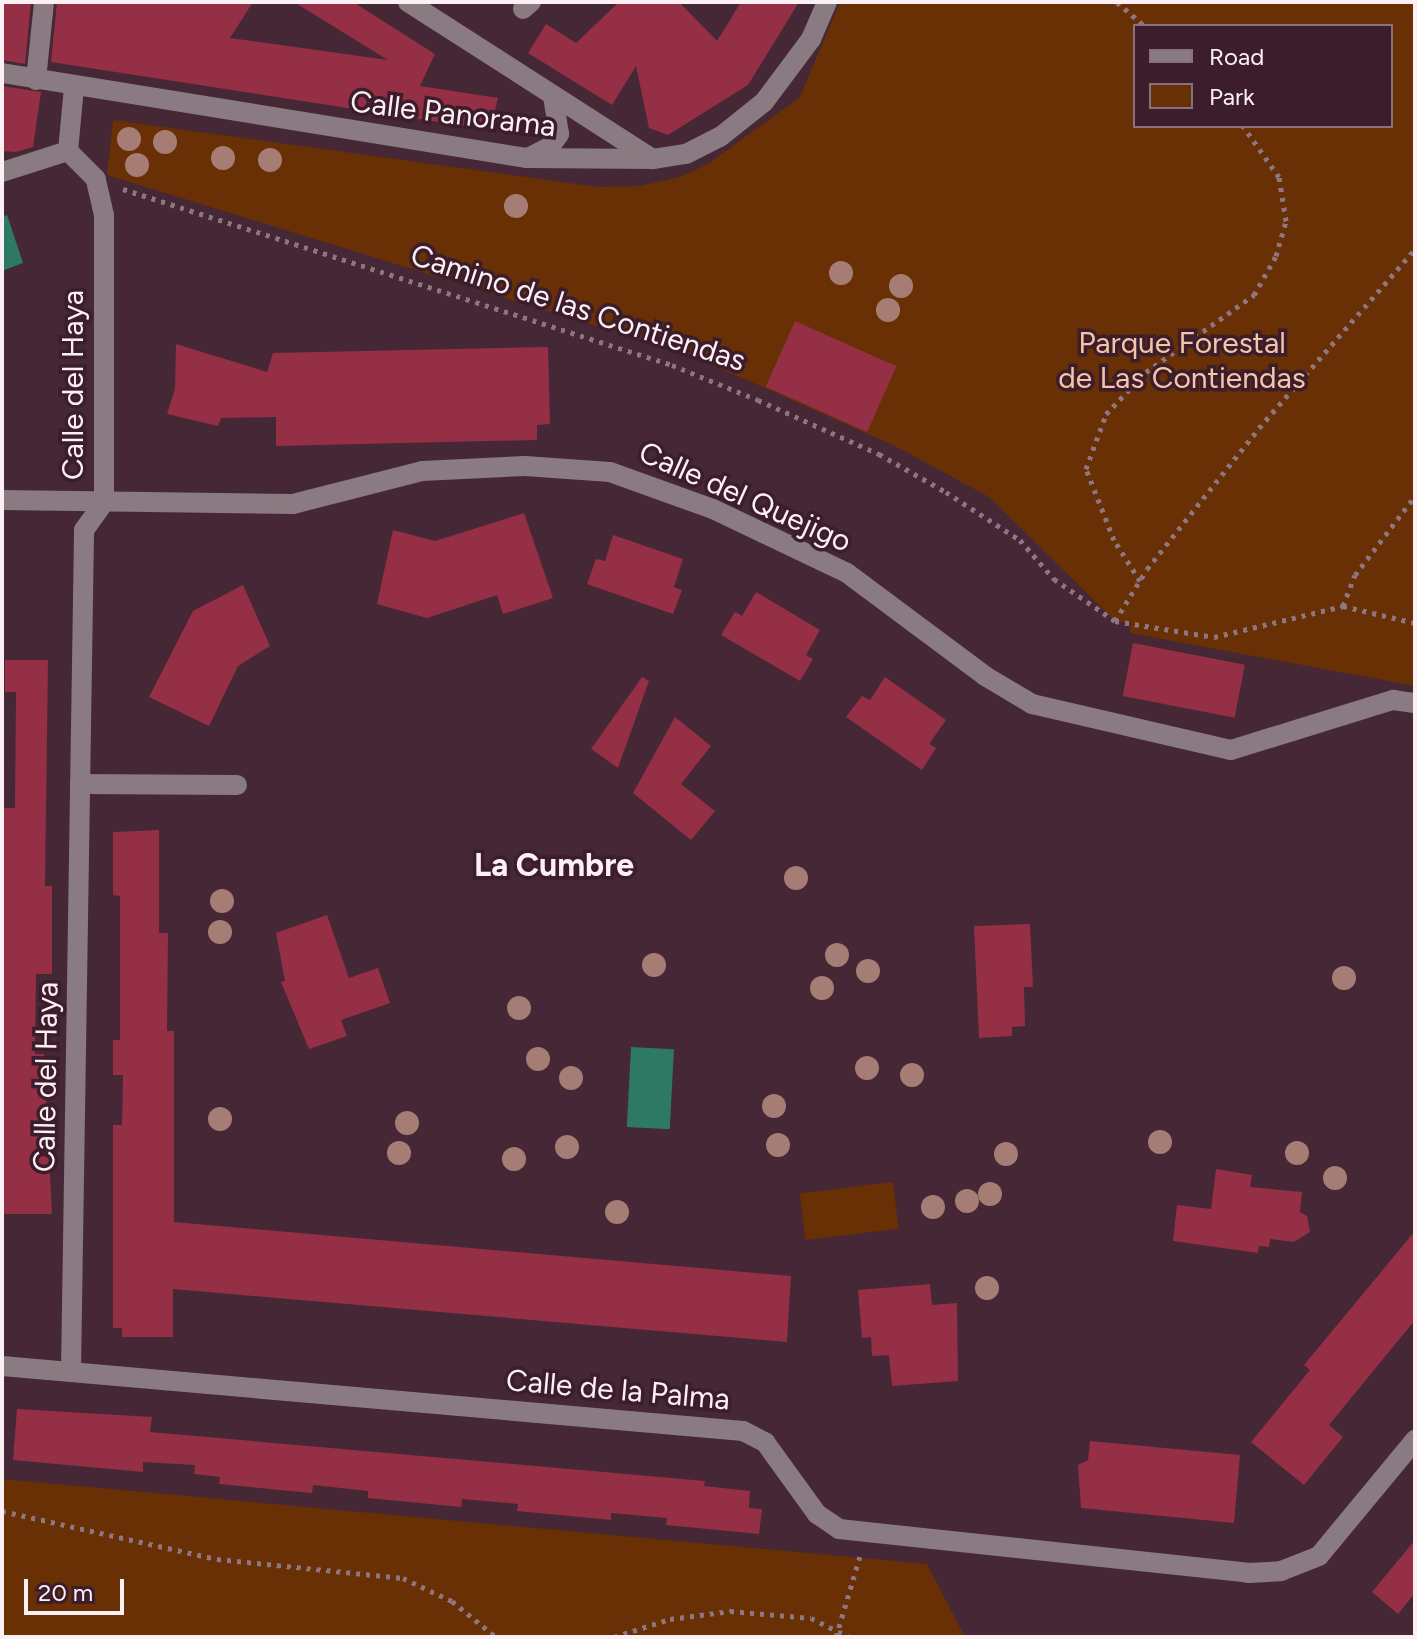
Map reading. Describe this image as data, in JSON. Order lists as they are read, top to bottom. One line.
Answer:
{"streets":{"street":["Calle Panorama","Calle del Haya","Calle del Quejigo","Calle de la Palma"],"path":["Camino de las Contiendas"]},"crossings":[["Camino de las Contiendas","Calle del Haya"],["Calle del Haya","Calle del Quejigo"],["Calle del Haya","Calle de la Palma"]],"districts":["La Cumbre"],"parks":["Parque Forestal de Las Contiendas"],"legend":["Road","Park"],"scale_bar":"20 m"}
